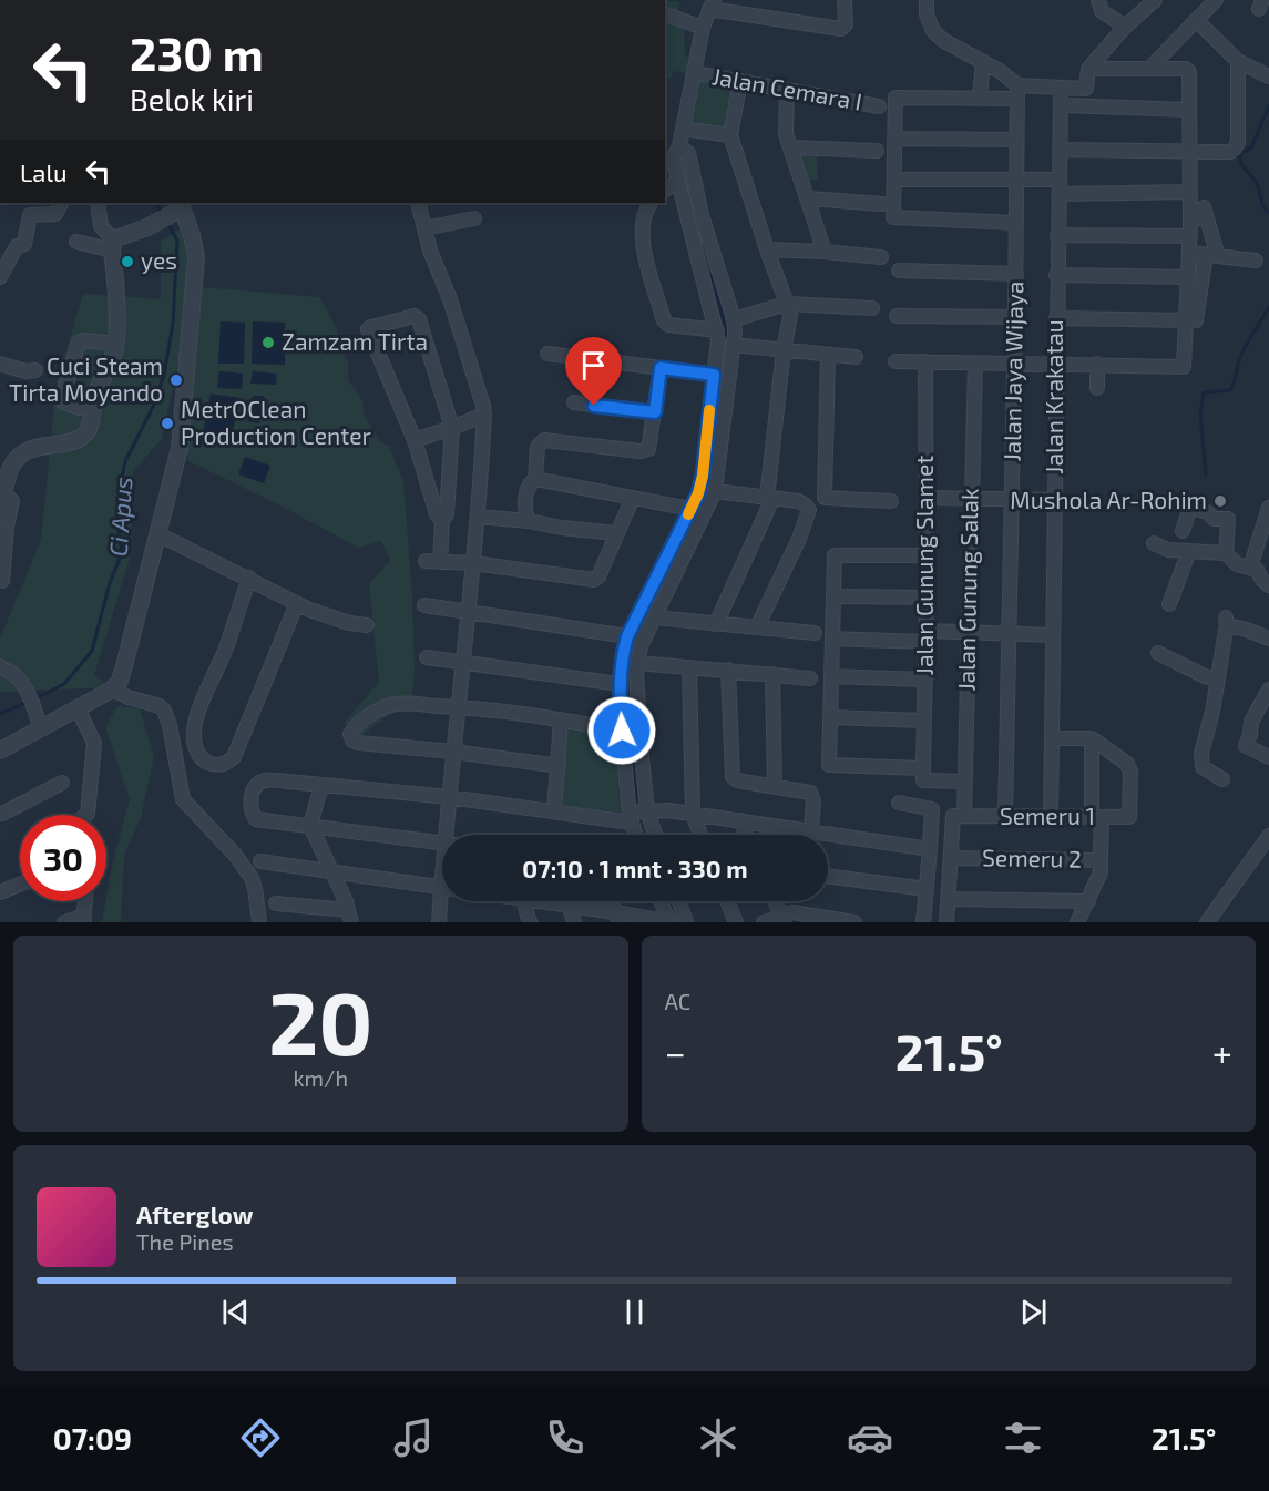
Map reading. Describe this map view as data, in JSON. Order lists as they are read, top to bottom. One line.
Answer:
{"streets":{"street":["Jalan Cemara I","Jalan Jaya Wijaya","Jalan Krakatau","Jalan Gunung Slamet","Jalan Gunung Salak","Semeru 1","Semeru 2"]},"crossings":[["Jalan Jaya Wijaya","Semeru 1"],["Jalan Krakatau","Semeru 1"],["Jalan Gunung Salak","Semeru 1"]],"water":["Ci Apus"],"places":["yes","Zamzam Tirta","Cuci Steam Tirta Moyando","MetrOClean Production Center","Mushola Ar-Rohim"],"page":{"turn":["230 m","Belok kiri"],"then":"Lalu","limit":"30","trip":"07:10 · 1 mnt · 330 m","tile":[["20","km/h"],"AC"],"heat":["−","21.5°","+"],"song":["Afterglow","The Pines"],"tabs":["07:09","21.5°"]}}
